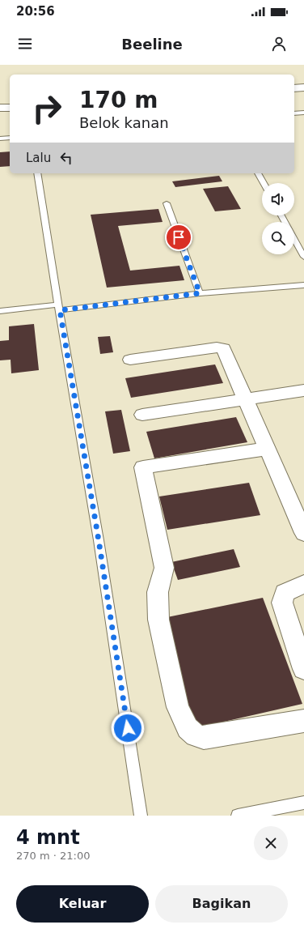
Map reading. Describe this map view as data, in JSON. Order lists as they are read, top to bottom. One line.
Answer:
{"page":{"status":"20:56","header":"Beeline","turn":["170 m","Belok kanan"],"then":"Lalu","heading":["4 mnt","270 m · 21:00"],"buttons":["Keluar","Bagikan"]}}
